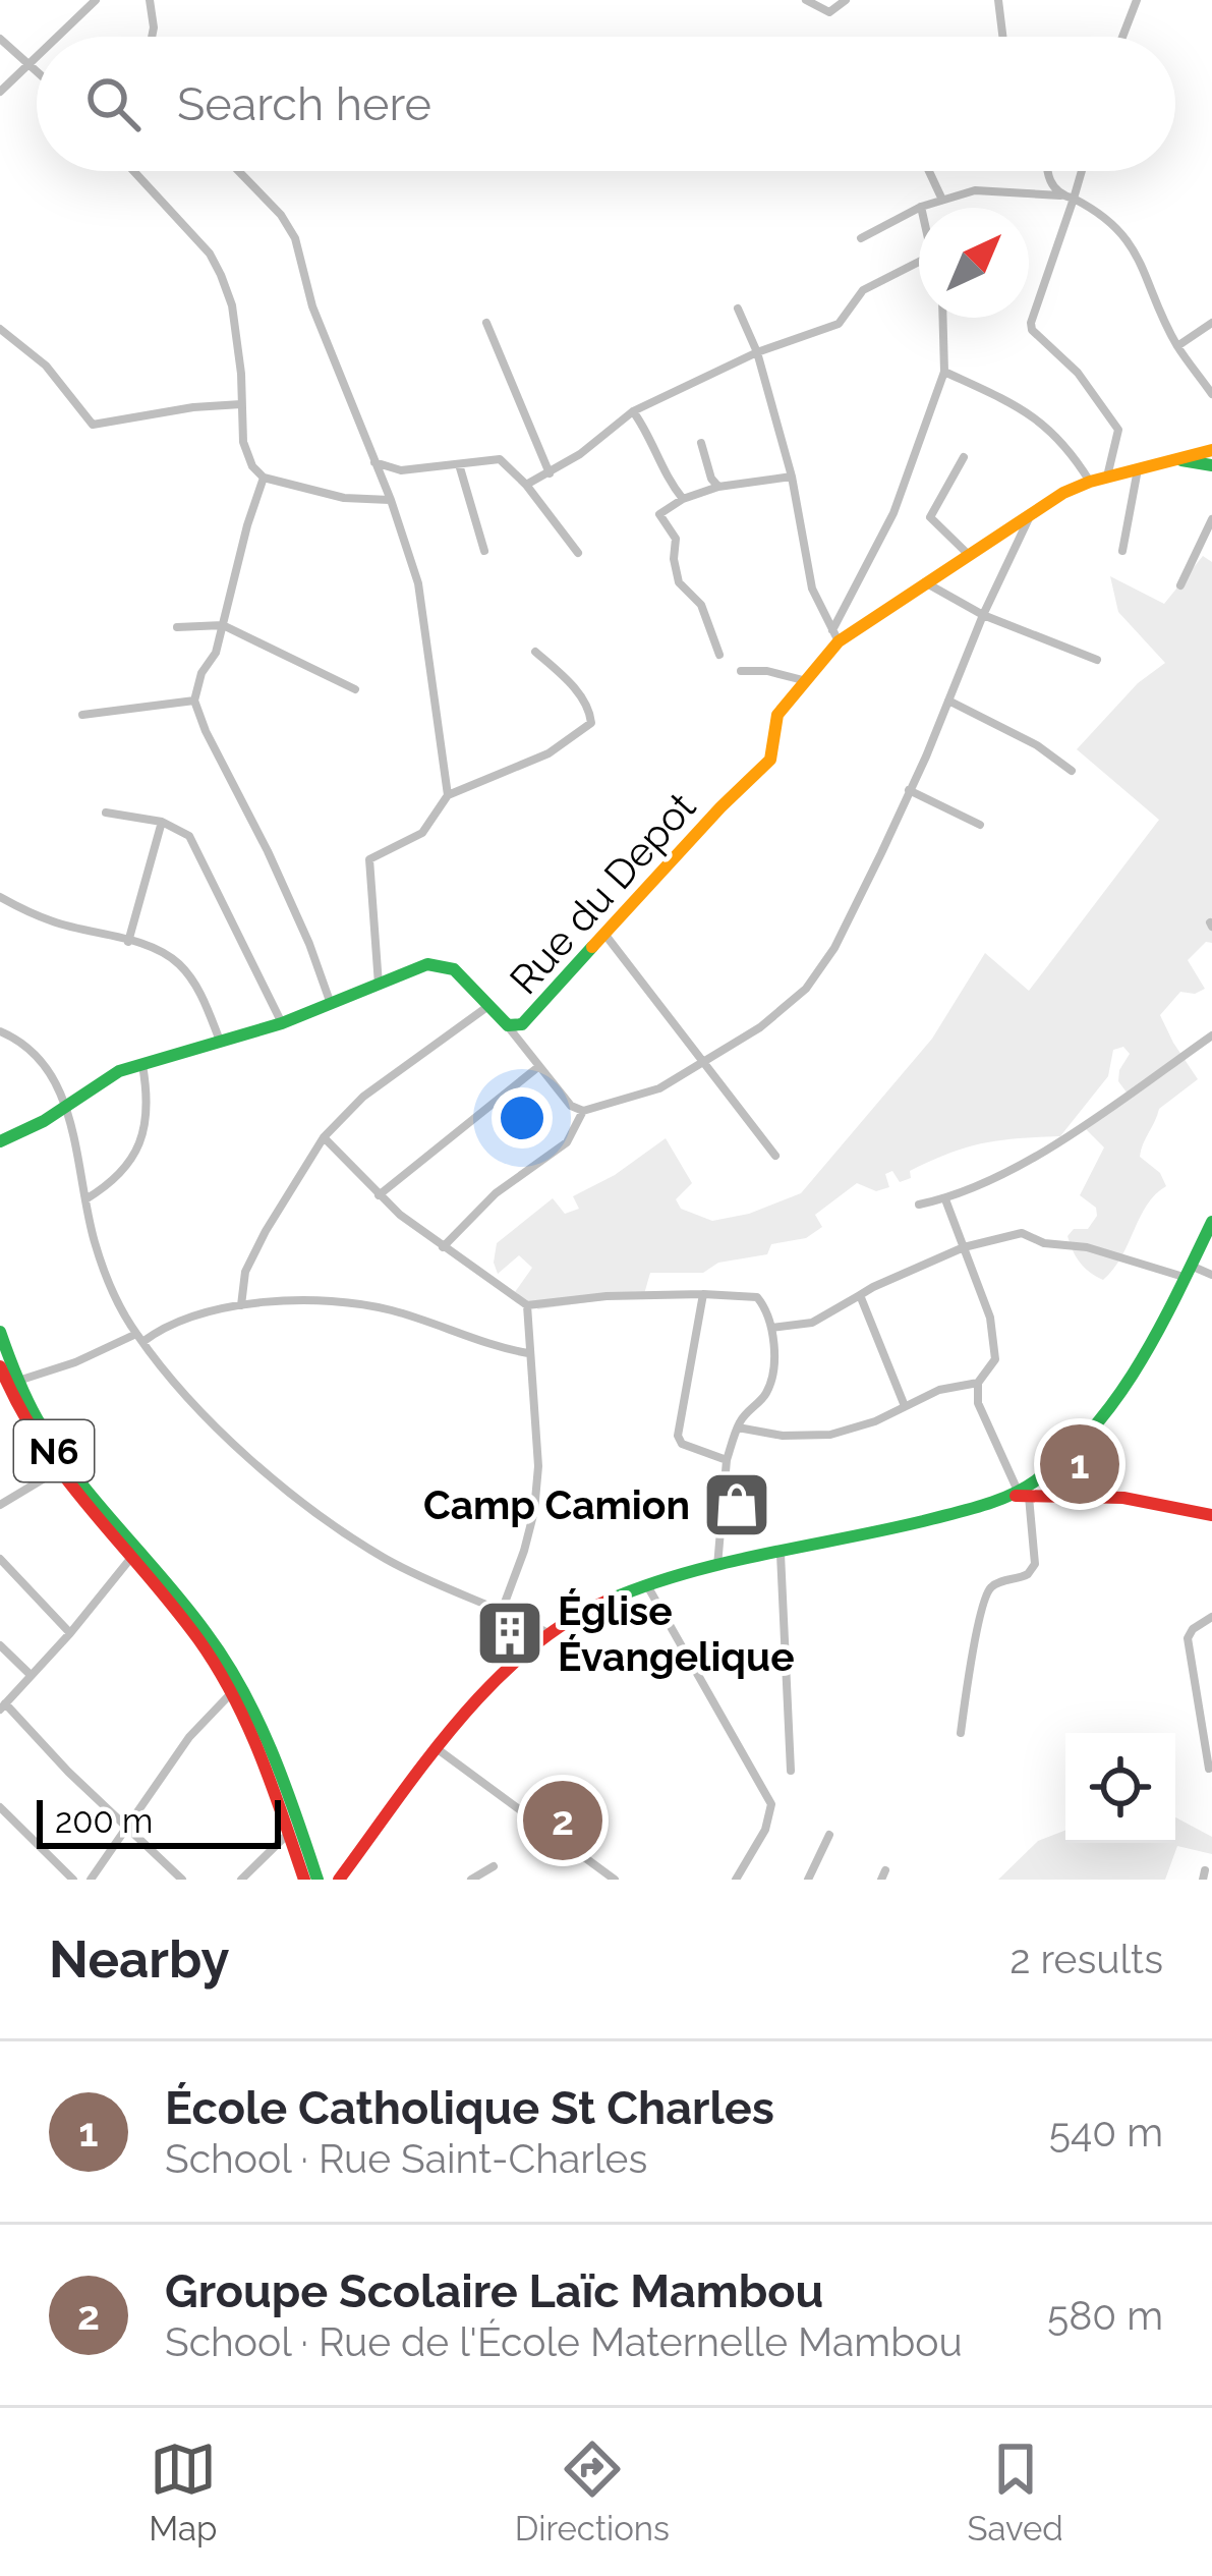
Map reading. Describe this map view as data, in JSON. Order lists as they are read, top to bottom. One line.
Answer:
{"streets":{"main road":["Rue du Depot","N6"]},"places":{"shop":["Camp Camion"],"building":["Église Évangelique"]},"scale_bar":"200 m","north":"top right","page":{"search":"Search here","pins":["1","2"],"scale":"200 m","heading":["Nearby","2 results"],"list":[{"mark":"1","name":"École Catholique St Charles","note":"School · Rue Saint-Charles","value":"540 m"},{"mark":"2","name":"Groupe Scolaire Laïc Mambou","note":"School · Rue de l'École Maternelle Mambou","value":"580 m"}],"nav":["Map","Directions","Saved"]}}
